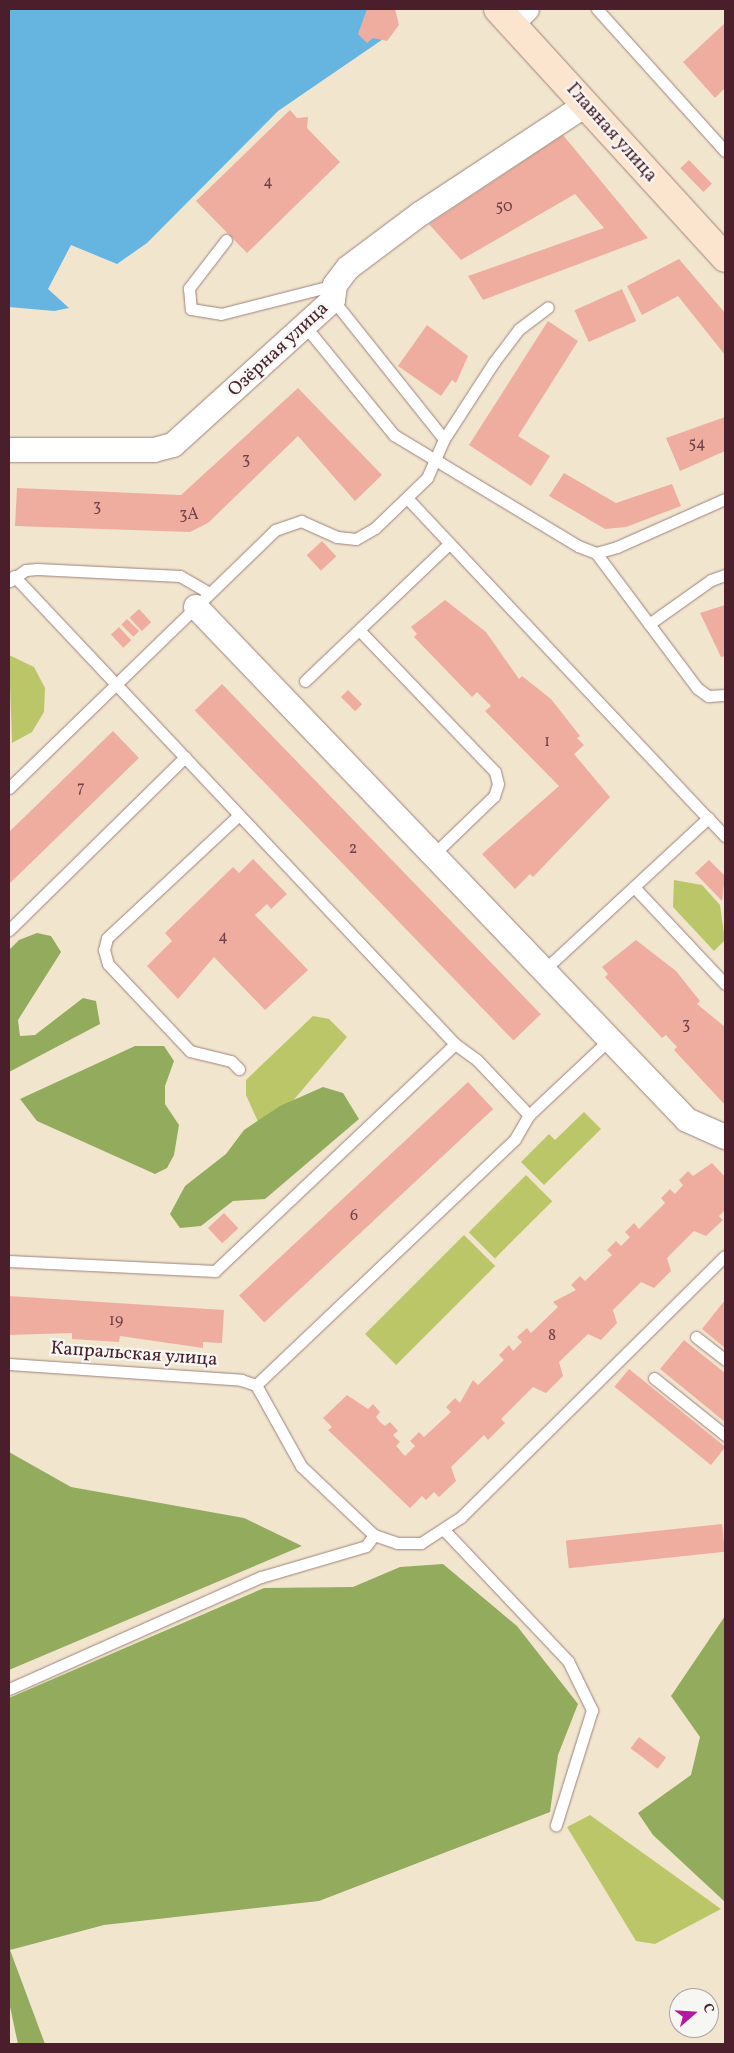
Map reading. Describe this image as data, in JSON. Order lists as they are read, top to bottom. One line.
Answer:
{"streets":{"main road":["Главная улица"],"street":["Озёрная улица"],"lane":["Капральская улица"]},"crossings":[["Главная улица","Озёрная улица"]],"house_numbers":["4","50","54","3","3","3А","1","7","2","4","3","6","19","8"],"north":"right"}
